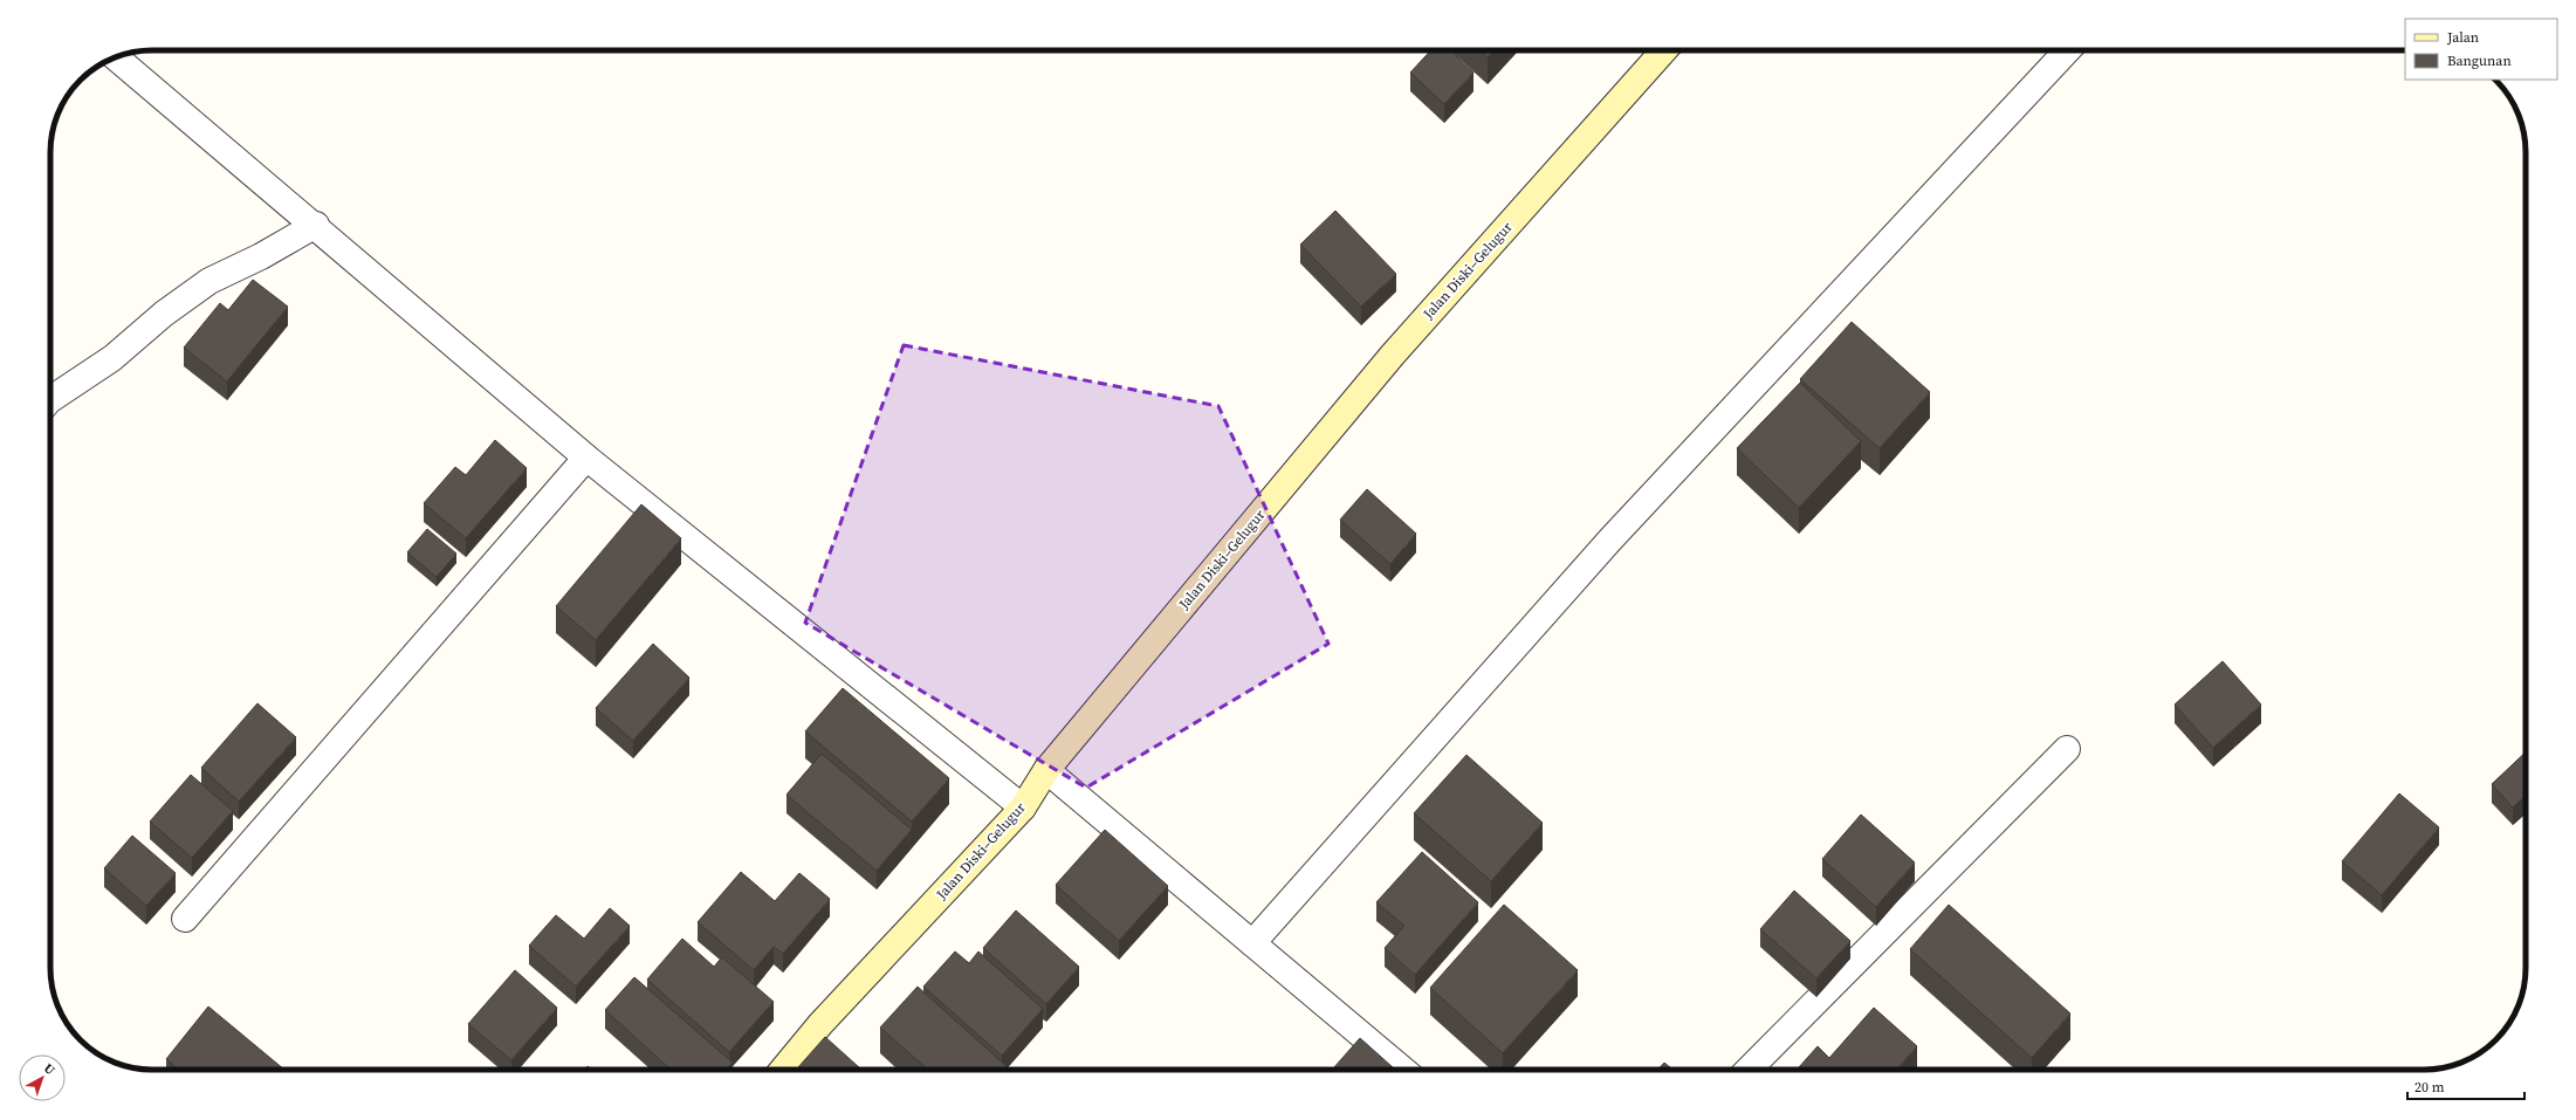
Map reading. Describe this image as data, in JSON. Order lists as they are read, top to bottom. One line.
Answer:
{"streets":{"main road":["Jalan Diski–Gelugur"]},"legend":["Jalan","Bangunan"],"scale_bar":"20 m","north":"top right"}
